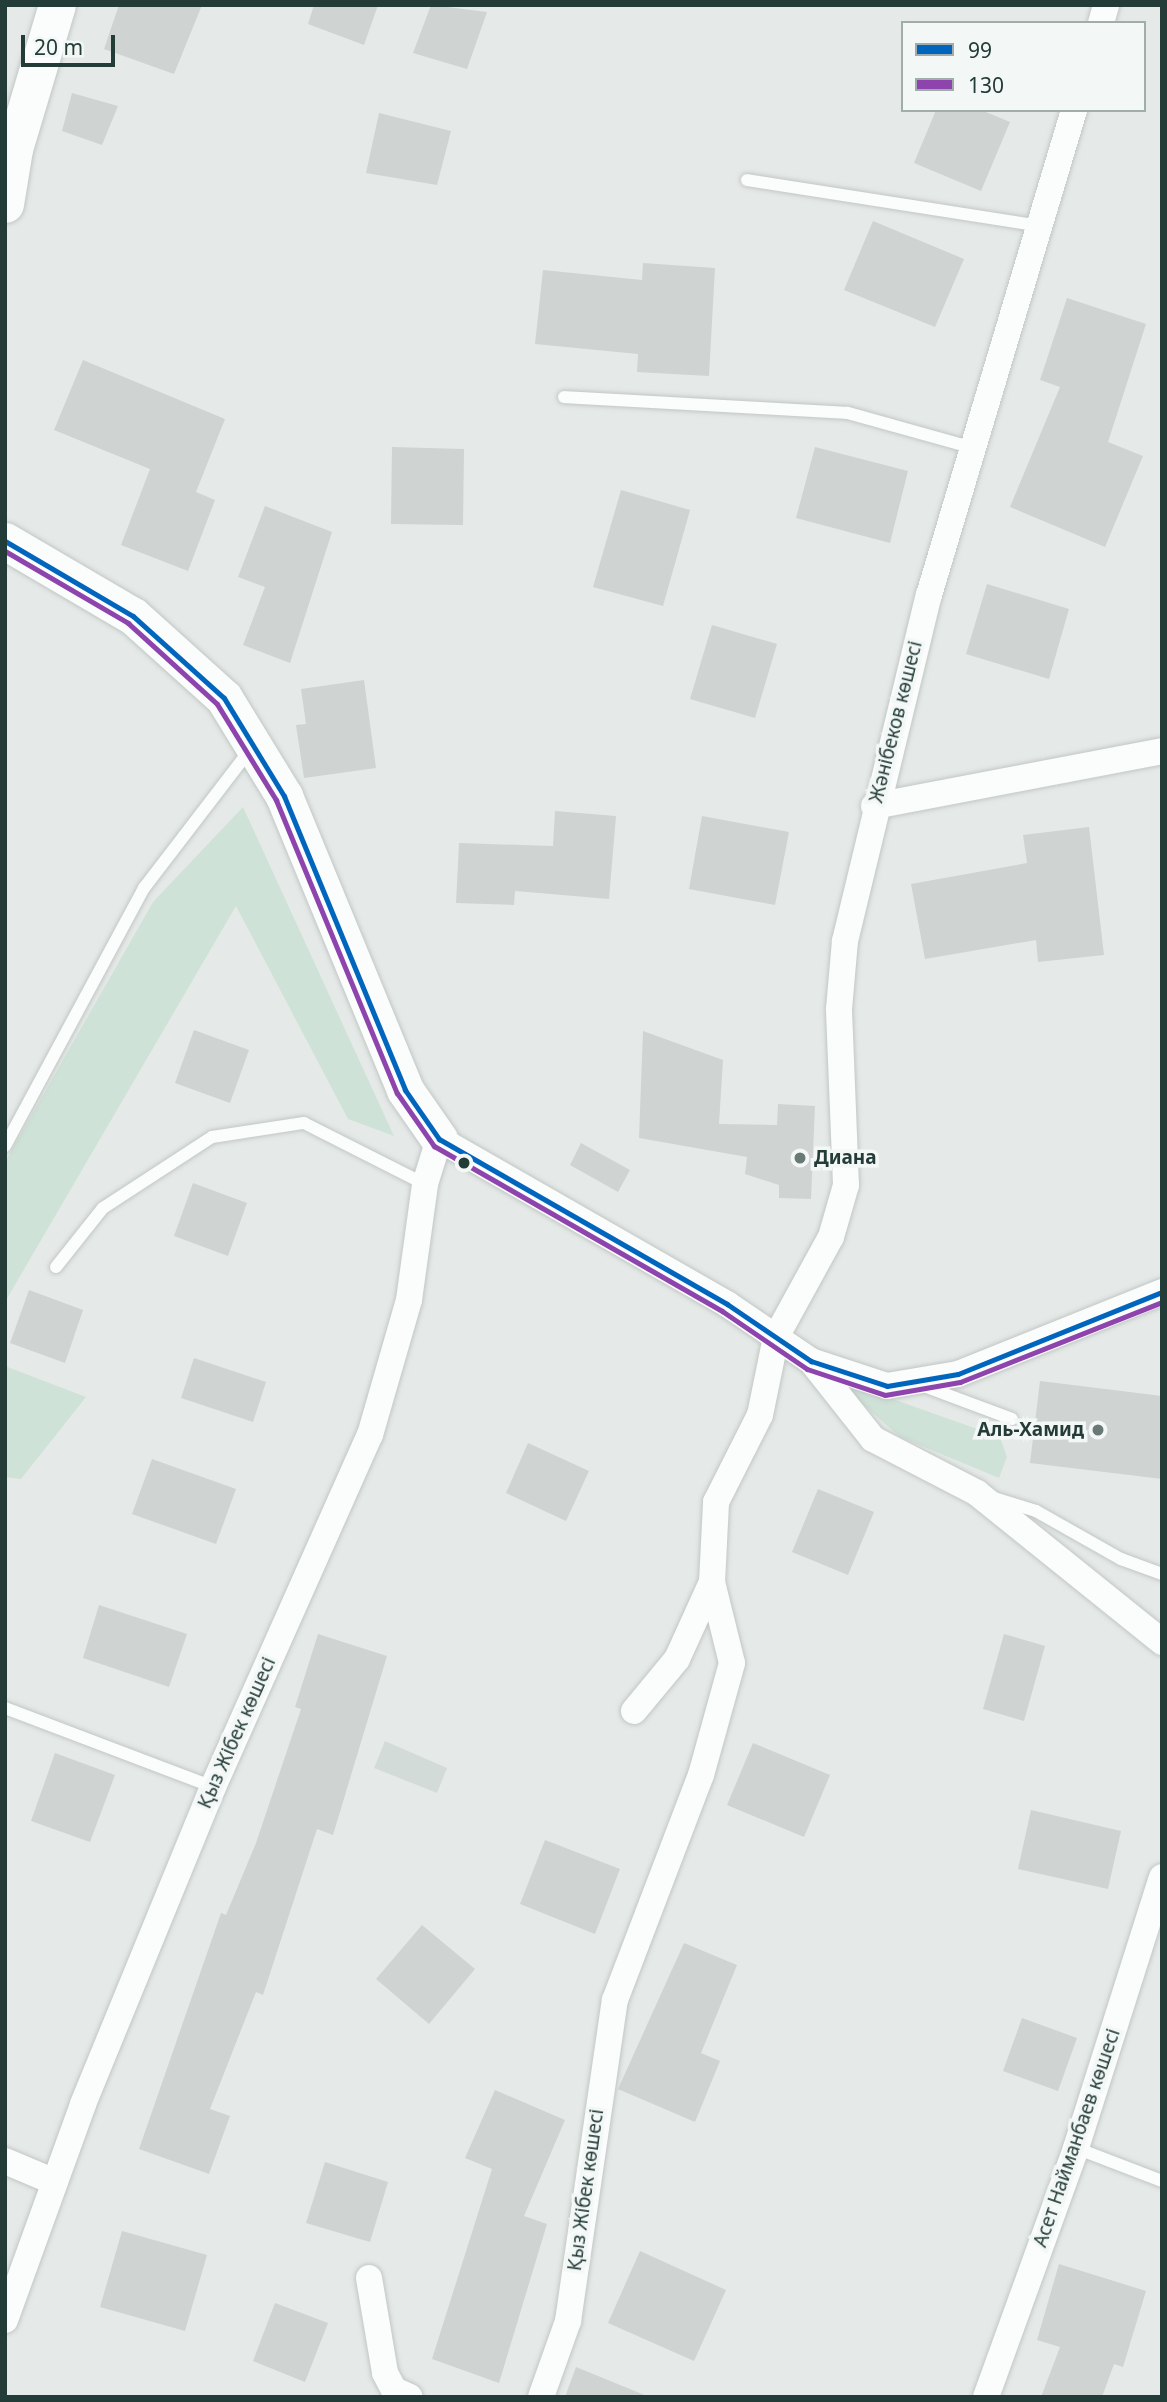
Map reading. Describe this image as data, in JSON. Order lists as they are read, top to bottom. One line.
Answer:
{"streets":{"street":["Жәнібеков көшесі","Қыз Жібек көшесі","Асет Найманбаев көшесі"]},"crossings":[["Жәнібеков көшесі","Қыз Жібек көшесі"]],"places":["Диана","Аль-Хамид"],"lines":["transit line 99","transit line 130"],"legend":["99","130"],"scale_bar":"20 m"}
